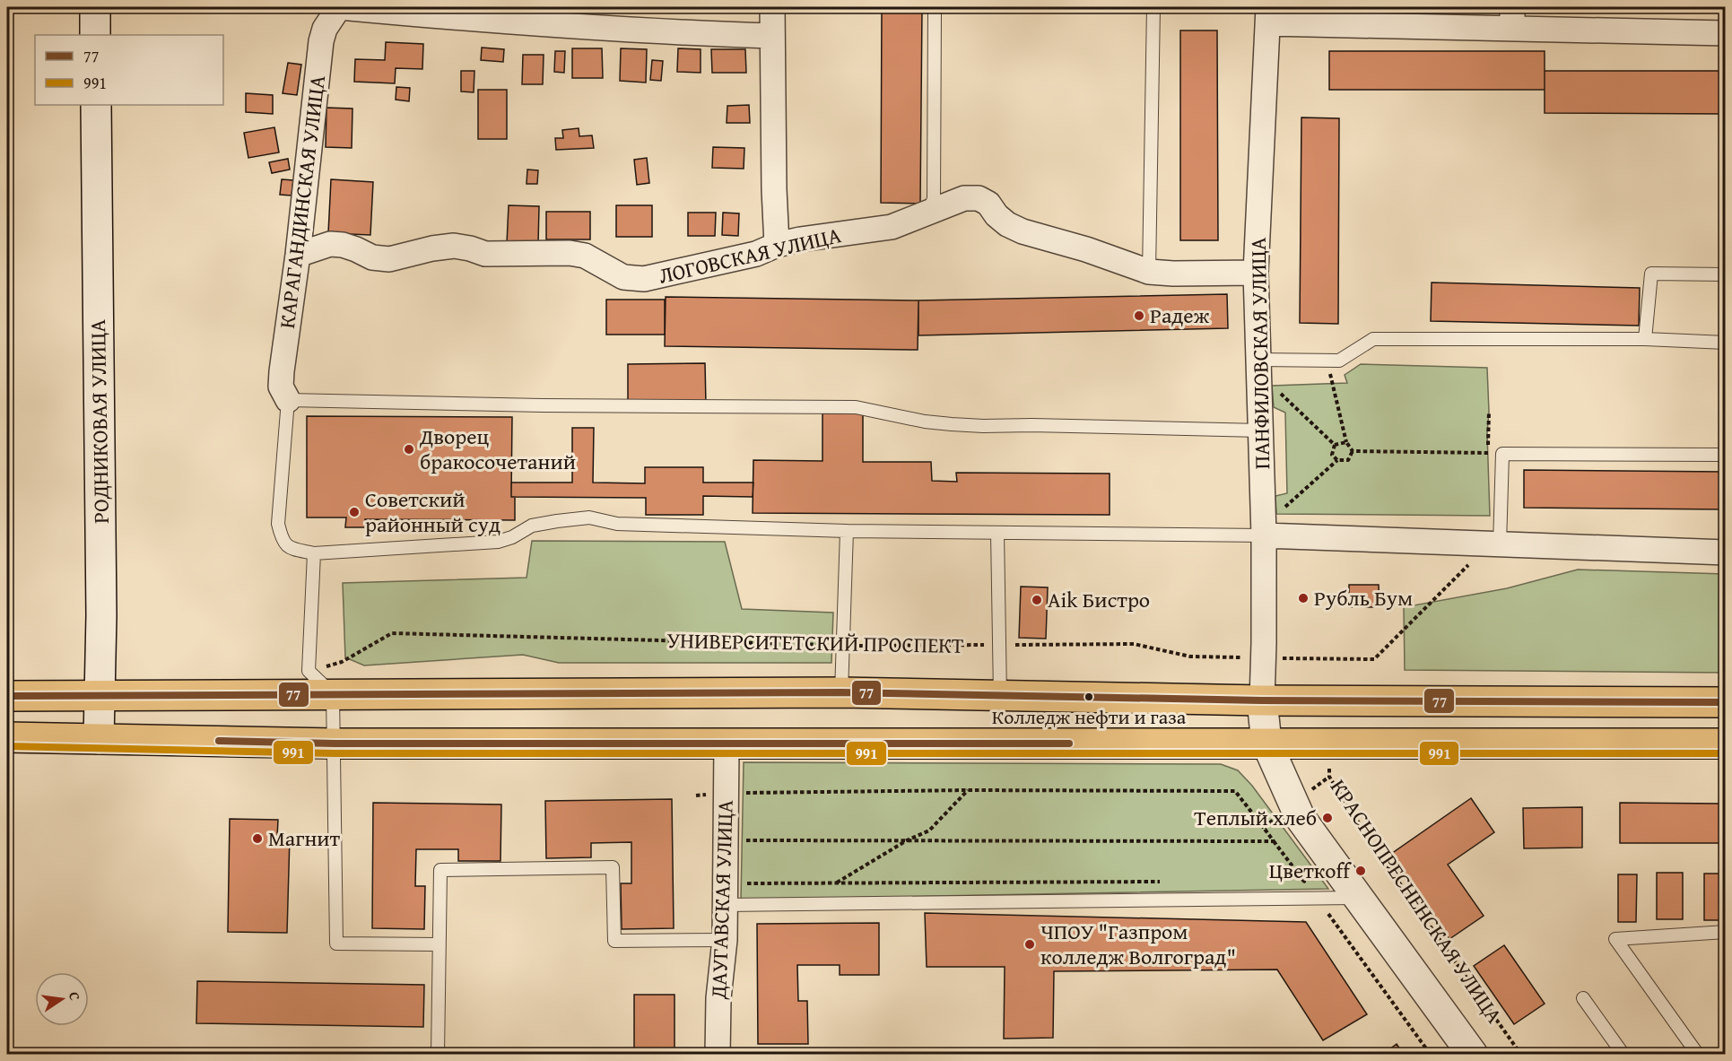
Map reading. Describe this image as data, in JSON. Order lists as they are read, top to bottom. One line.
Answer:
{"streets":{"main road":["РОДНИКОВАЯ УЛИЦА","КРАСНОПРЕСНЕНСКАЯ УЛИЦА"],"street":["КАРАГАНДИНСКАЯ УЛИЦА","ЛОГОВСКАЯ УЛИЦА","ПАНФИЛОВСКАЯ УЛИЦА","ДАУГАВСКАЯ УЛИЦА"],"path":["УНИВЕРСИТЕТСКИЙ ПРОСПЕКТ"]},"crossings":[["КАРАГАНДИНСКАЯ УЛИЦА","ЛОГОВСКАЯ УЛИЦА"],["ЛОГОВСКАЯ УЛИЦА","ПАНФИЛОВСКАЯ УЛИЦА"],["ПАНФИЛОВСКАЯ УЛИЦА","УНИВЕРСИТЕТСКИЙ ПРОСПЕКТ"],["ПАНФИЛОВСКАЯ УЛИЦА","КРАСНОПРЕСНЕНСКАЯ УЛИЦА"]],"places":["Радеж","Дворец бракосочетаний","Советский районный суд","Рубль Бум","Aik Бистро","Колледж нефти и газа","Теплый хлеб","Магнит","Цветкоff","ЧПОУ \"Газпром колледж Волгоград\""],"lines":["transit line 77","transit line 991"],"legend":["77","991"],"north":"right"}
